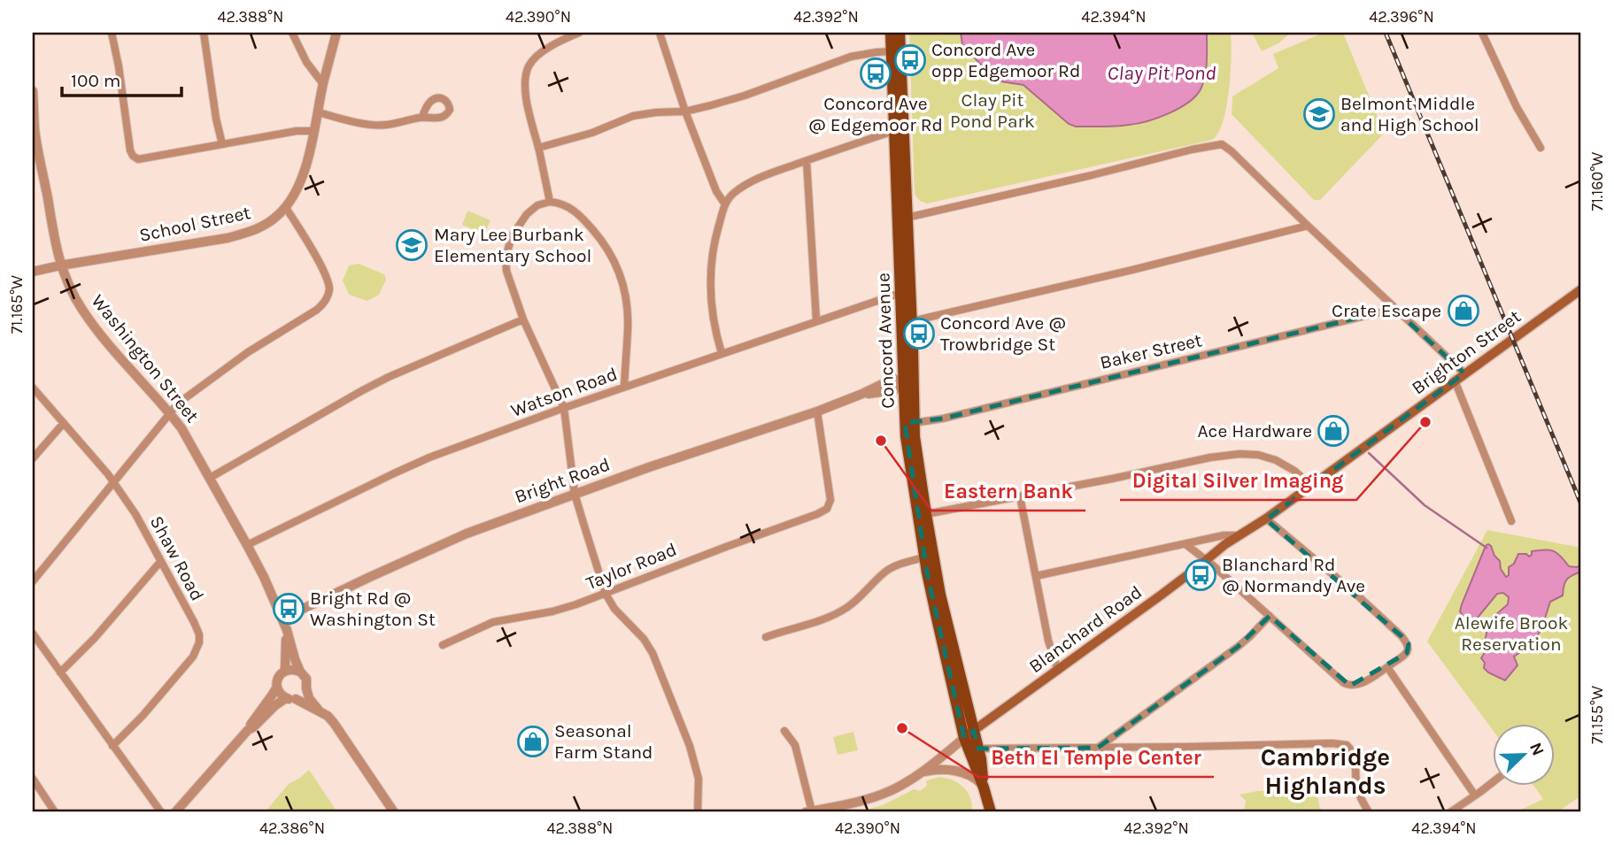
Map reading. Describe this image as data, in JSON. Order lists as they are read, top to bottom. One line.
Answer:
{"streets":{"main road":["Concord Avenue","Brighton Street","Blanchard Road"],"street":["School Street","Baker Street","Washington Street","Watson Road","Bright Road","Shaw Road","Taylor Road"]},"crossings":[["School Street","Washington Street"],["Concord Avenue","Baker Street"],["Concord Avenue","Watson Road"],["Concord Avenue","Bright Road"],["Concord Avenue","Blanchard Road"],["Brighton Street","Blanchard Road"],["Washington Street","Watson Road"],["Washington Street","Bright Road"],["Bright Road","Taylor Road"]],"districts":["Cambridge Highlands"],"water":["Clay Pit Pond"],"parks":["Clay Pit Pond Park","Alewife Brook Reservation"],"places":{"bus stop":["Concord Ave opp Edgemoor Rd","Concord Ave @ Edgemoor Rd","Concord Ave @ Trowbridge St","Blanchard Rd @ Normandy Ave","Bright Rd @ Washington St"],"school or university":["Belmont Middle and High School","Mary Lee Burbank Elementary School"],"shop":["Crate Escape","Ace Hardware","Seasonal Farm Stand"],"other":["Digital Silver Imaging","Eastern Bank","Beth El Temple Center"]},"scale_bar":"100 m","north":"top right","coordinates":["42.388°N","42.390°N","42.392°N","42.394°N","42.396°N","71.160°W","71.165°W","71.155°W","42.386°N"]}
